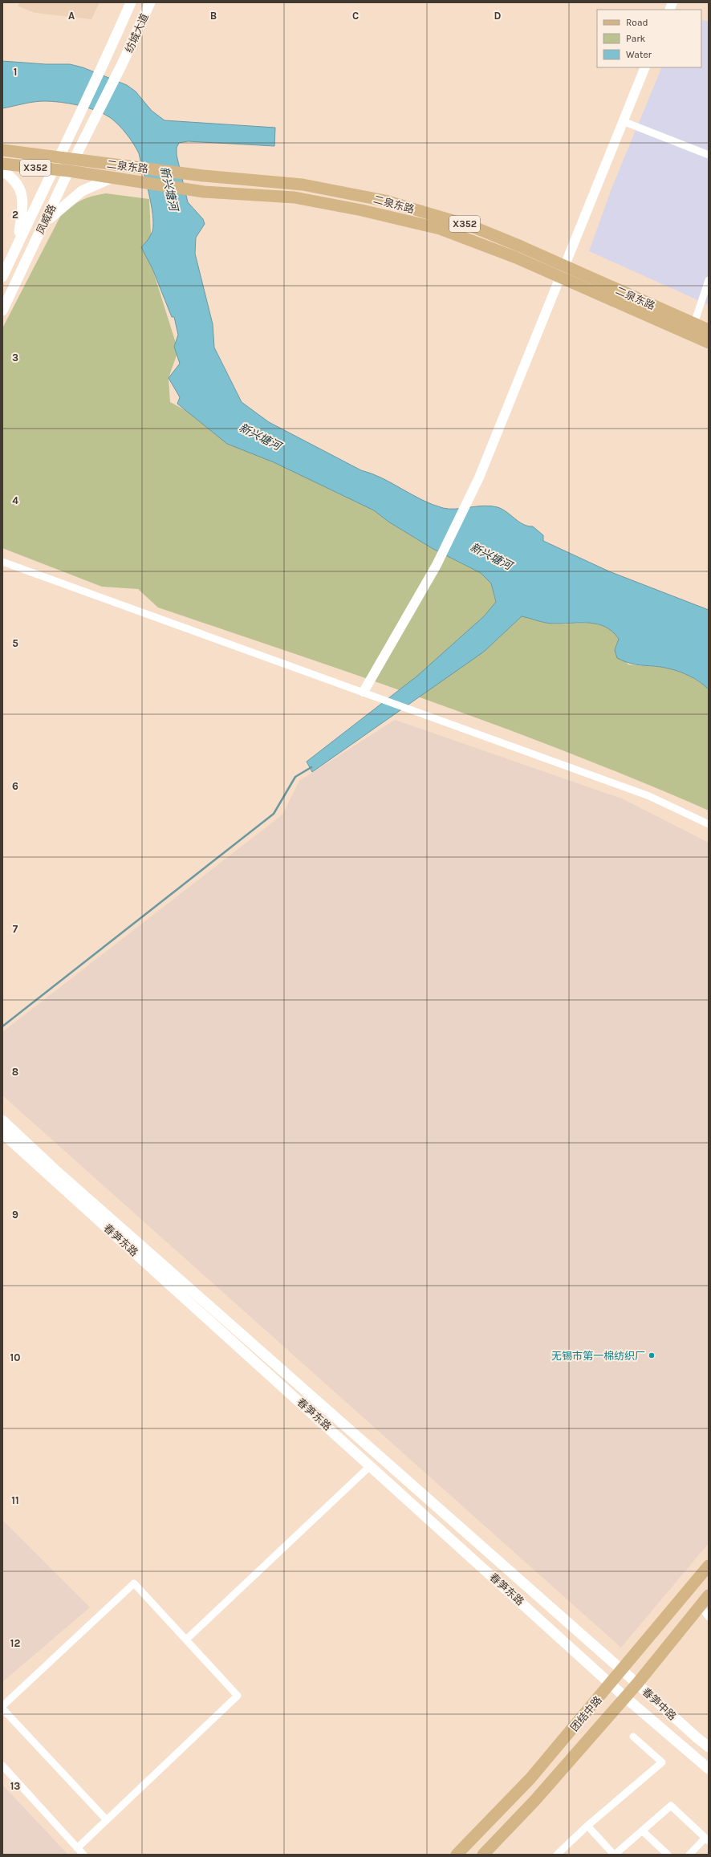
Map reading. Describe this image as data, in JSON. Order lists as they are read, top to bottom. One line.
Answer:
{"streets":{"main road":["纺城大道","二泉东路","X352","凤威路","春笋东路","春笋中路","团结中路"]},"crossings":[["纺城大道","凤威路"],["二泉东路","X352"],["二泉东路","凤威路"],["X352","凤威路"],["春笋东路","春笋中路"],["春笋东路","团结中路"],["春笋中路","团结中路"]],"water":["新兴塘河"],"places":["无锡市第一棉纺织厂"],"legend":["Road","Park","Water"],"grid":{"columns":["A","B","C","D"],"rows":["1","2","3","4","5","6","7","8","9","10","11","12","13"]}}
